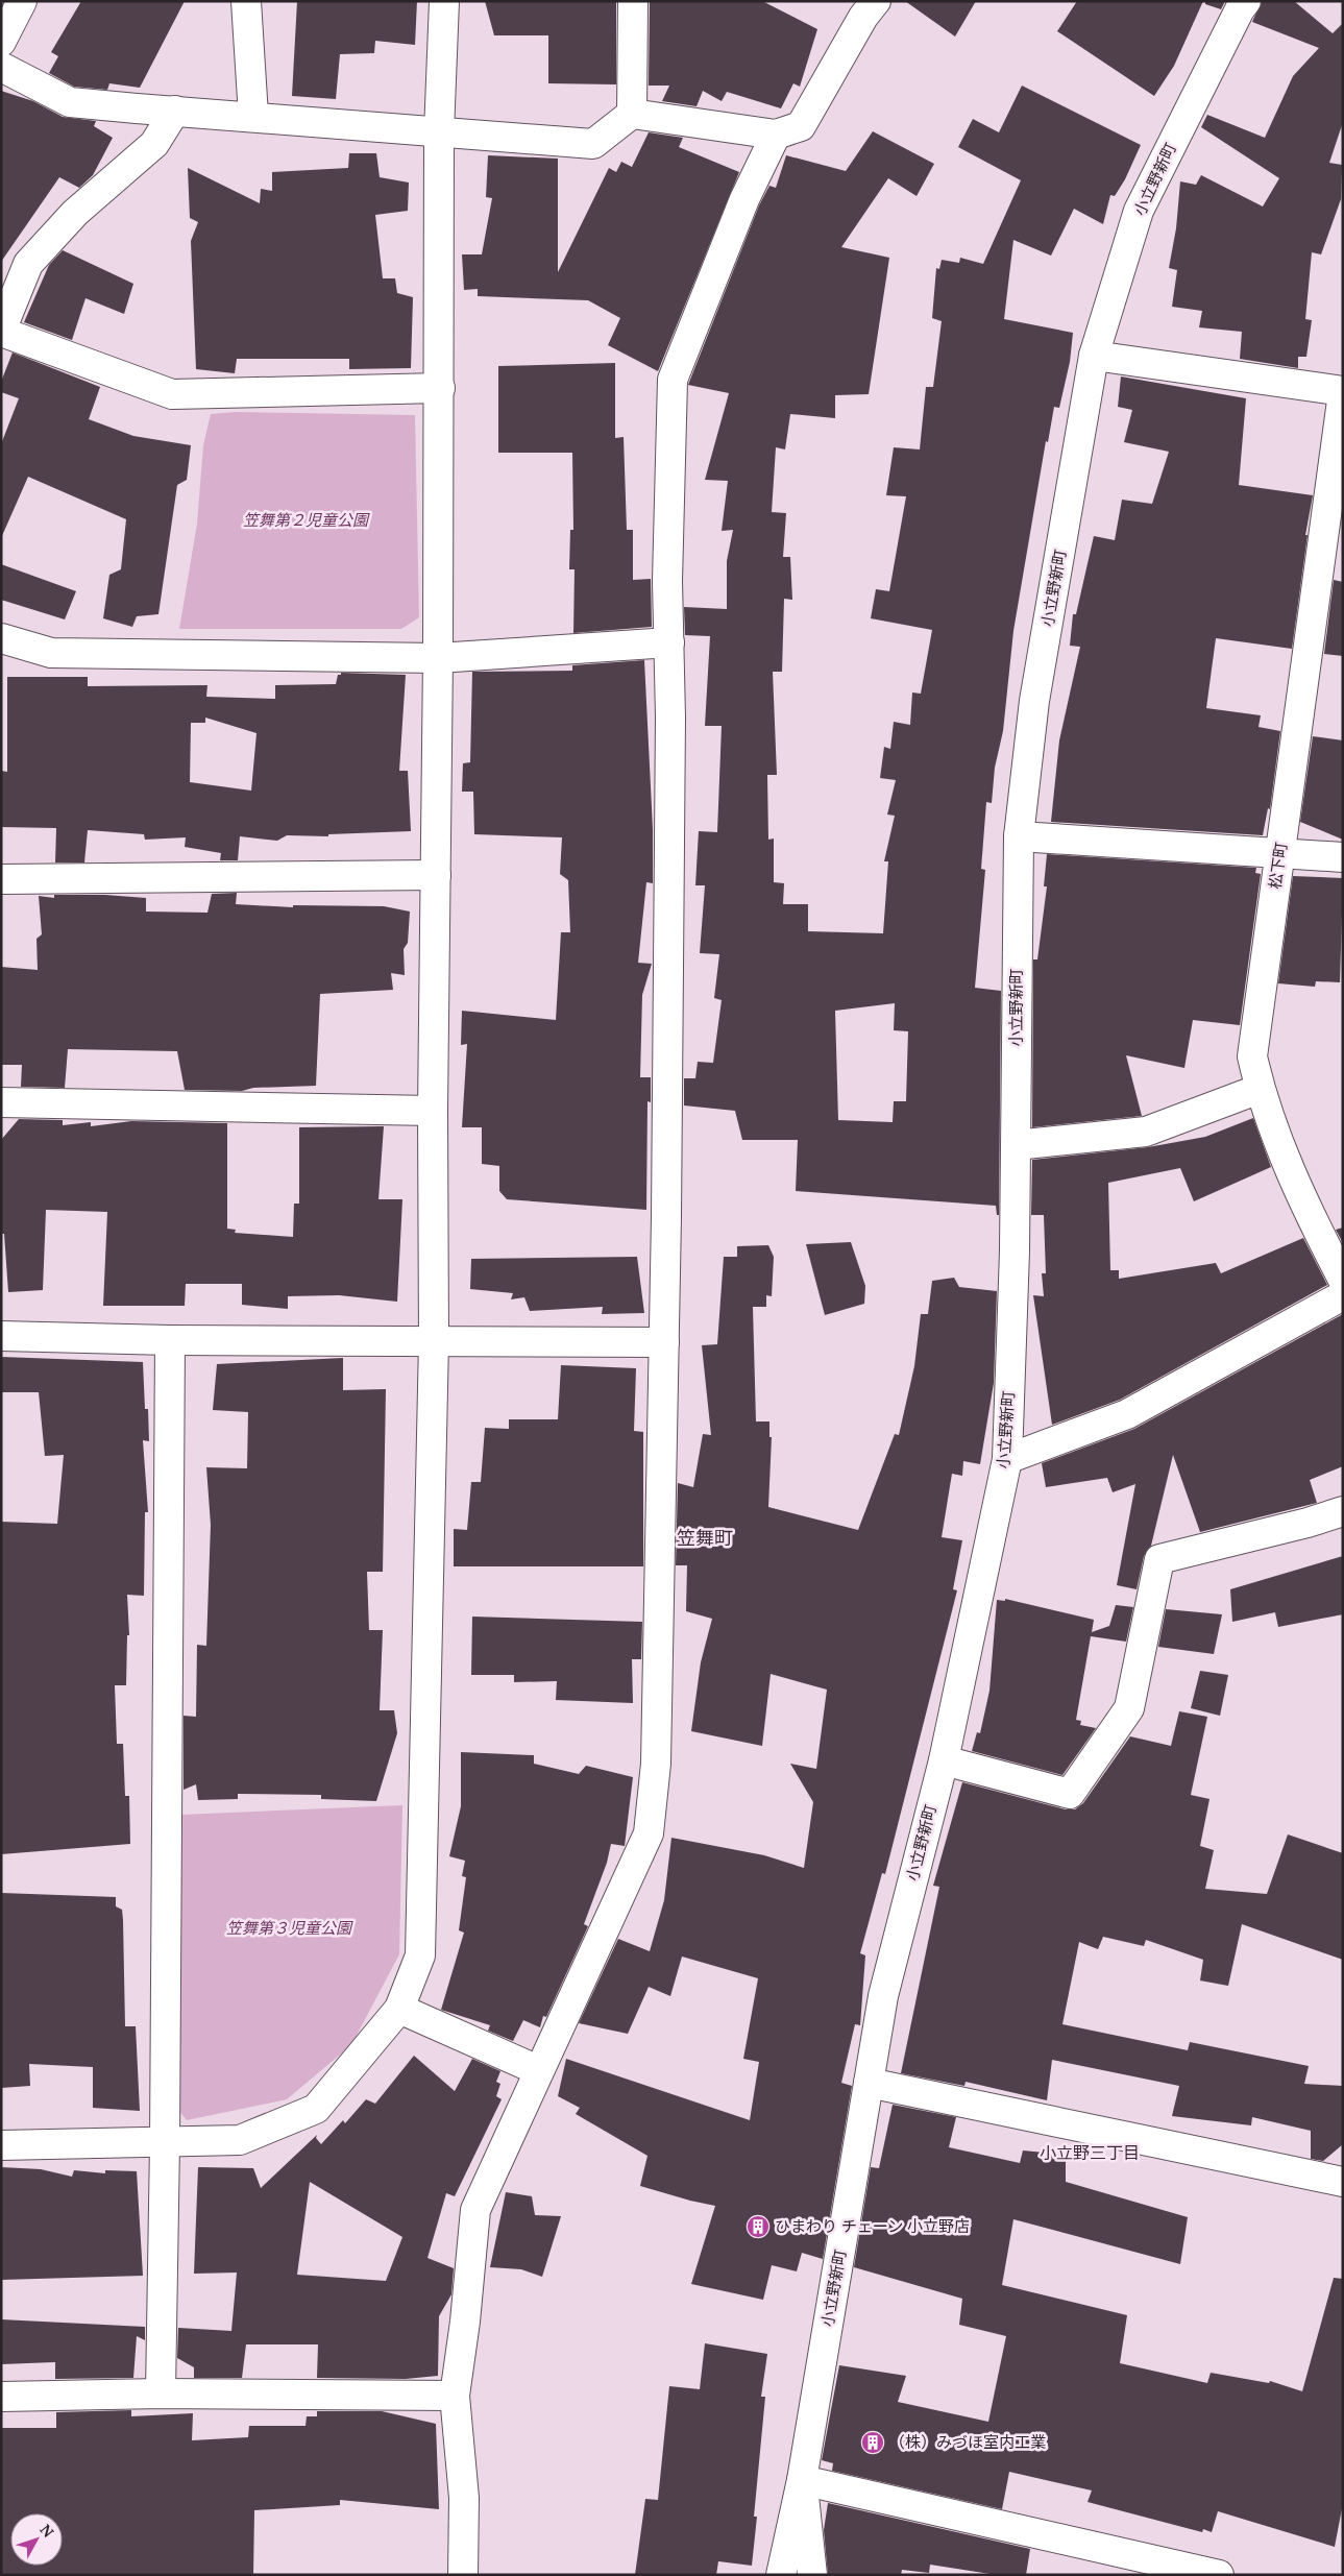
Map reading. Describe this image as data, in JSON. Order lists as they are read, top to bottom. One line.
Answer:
{"streets":{"street":["小立野新町","松下町"]},"districts":["笠舞町","小立野三丁目"],"parks":["笠舞第２児童公園","笠舞第３児童公園"],"places":{"building":["ひまわり チェーン 小立野店","（株）みづほ室内工業"]},"north":"top right"}
